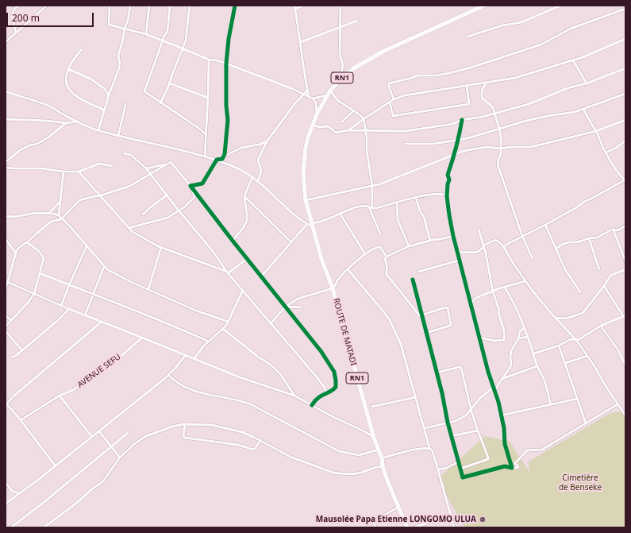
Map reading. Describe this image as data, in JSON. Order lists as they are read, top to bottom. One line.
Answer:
{"streets":{"highway":["RN1","ROUTE DE MATADI"],"street":["AVENUE SEFU"]},"crossings":[["RN1","ROUTE DE MATADI"]],"parks":["Cimetière de Benseke"],"places":["Mausolée Papa Etienne LONGOMO ULUA"],"scale_bar":"200 m"}
